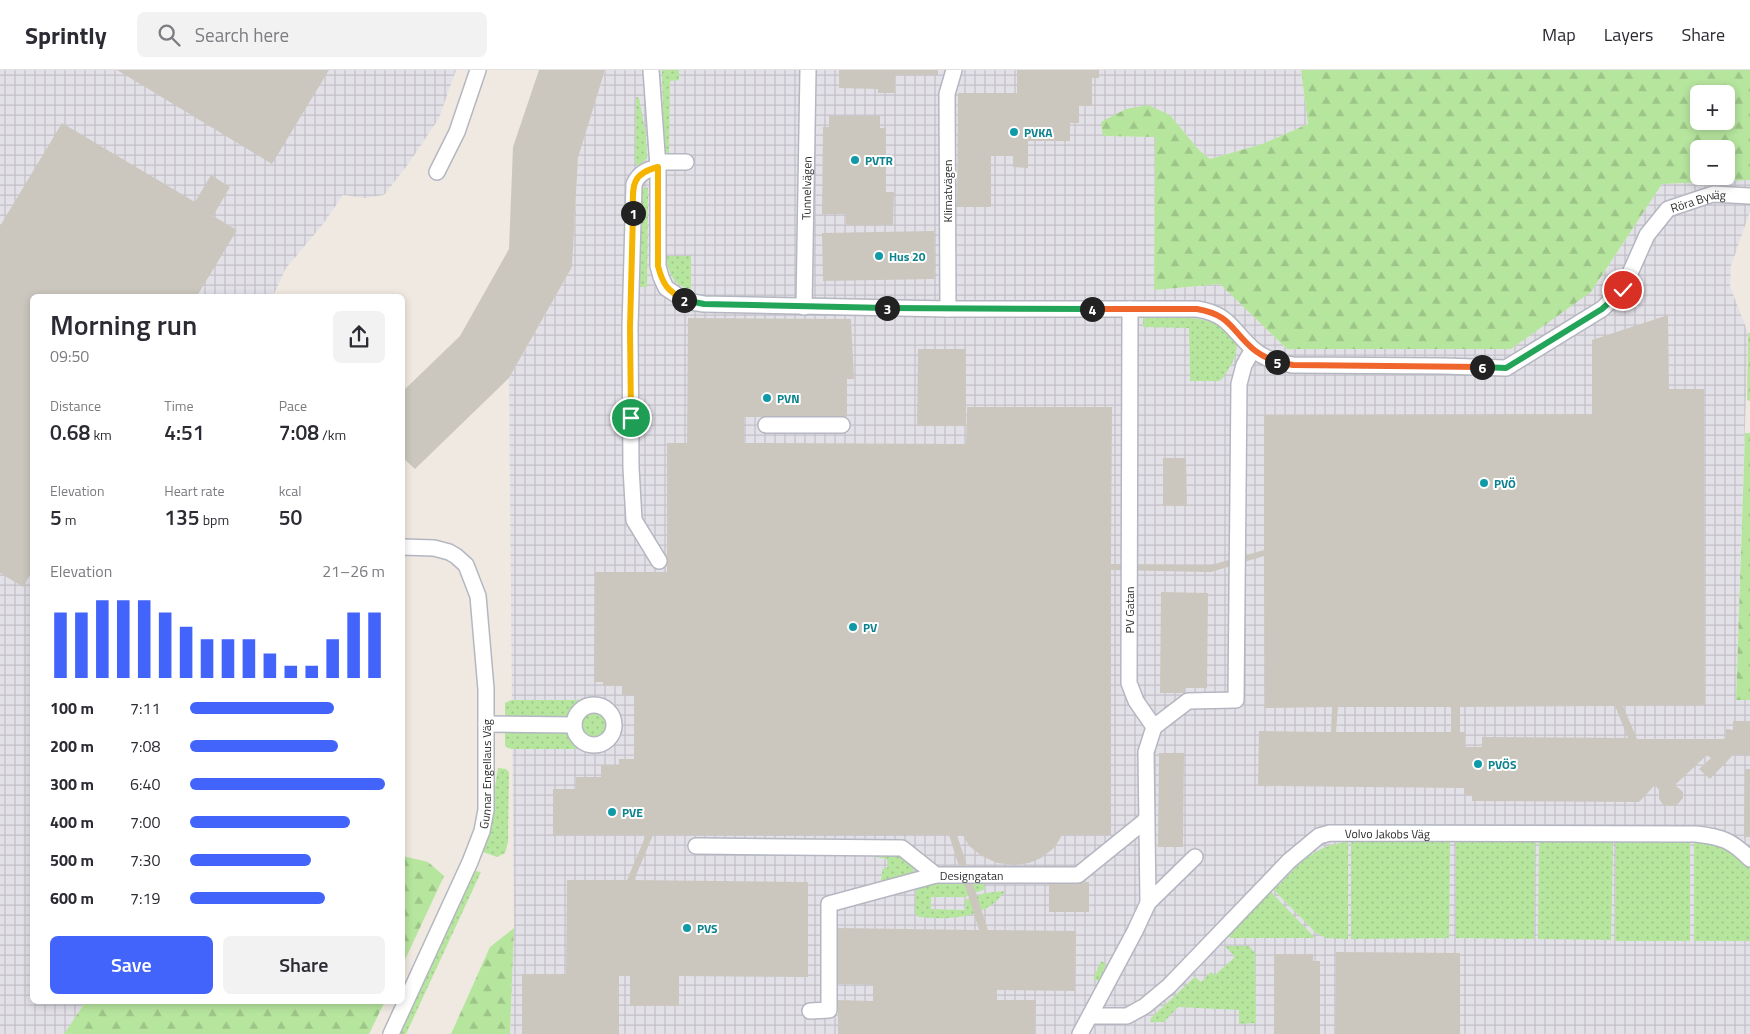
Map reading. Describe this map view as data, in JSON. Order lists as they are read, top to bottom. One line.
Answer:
{"streets":{"street":["Tunnelvägen","Klimatvägen","Röra Byväg","PV Gatan","Gunnar Engellaus Väg","Volvo Jakobs Väg","Designgatan"]},"crossings":[["Tunnelvägen","Röra Byväg"],["Klimatvägen","Röra Byväg"],["Röra Byväg","PV Gatan"]],"places":["PVKA","PVTR","Hus 20","PVN","PVÖ","PV","PVÖS","PVE","PVS"],"page":{"header":"Sprintly","search":"Search here","nav":["Map","Layers","Share"],"map_buttons":["+","−"],"pins":["1","2","3","4","5","6"],"heading":["Morning run","09:50"],"stats":[["Distance","0.68 km"],["Time","4:51"],["Pace","7:08 /km"],["Elevation","5 m"],["Heart rate","135 bpm"],["kcal","50"]],"chart":["Elevation","21–26 m"],"list":[{"name":"100 m","note":"7:11"},{"name":"200 m","note":"7:08"},{"name":"300 m","note":"6:40"},{"name":"400 m","note":"7:00"},{"name":"500 m","note":"7:30"},{"name":"600 m","note":"7:19"}],"buttons":["Save","Share"]}}
